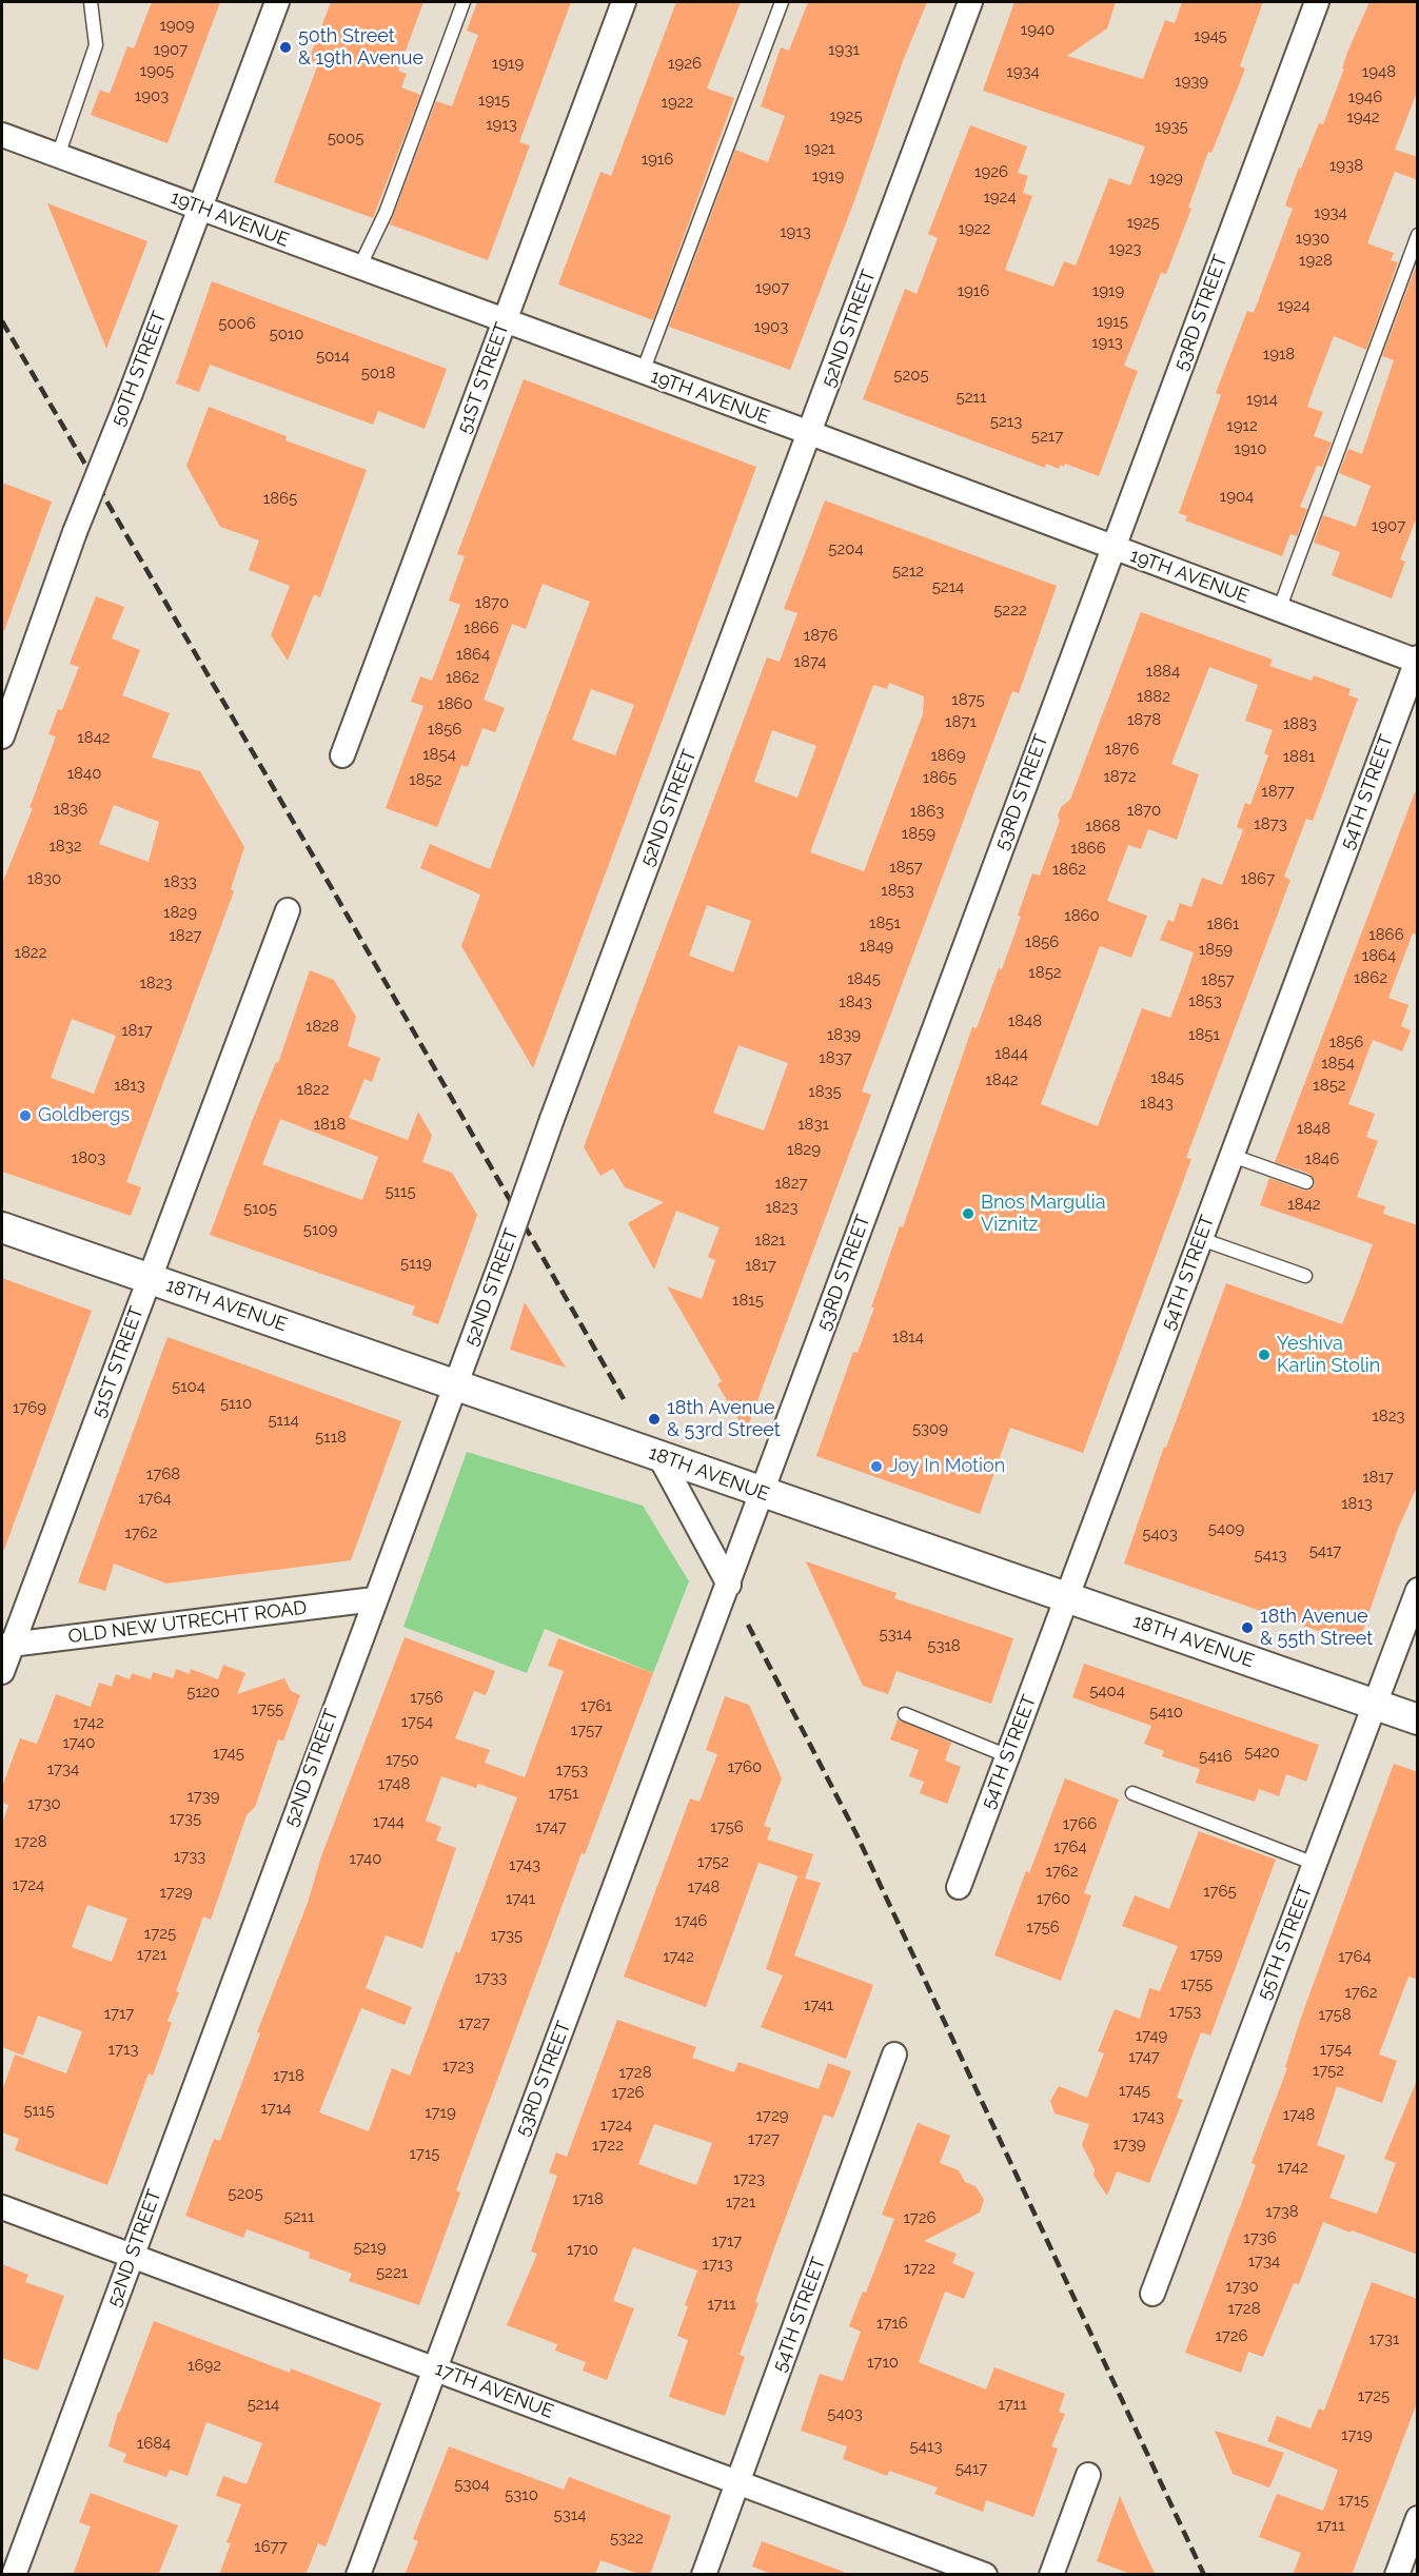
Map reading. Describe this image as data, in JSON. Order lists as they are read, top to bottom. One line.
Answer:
{"streets":{"street":["19TH AVENUE","53RD STREET","52ND STREET","50TH STREET","51ST STREET","54TH STREET","18TH AVENUE","OLD NEW UTRECHT ROAD","55TH STREET","17TH AVENUE"]},"crossings":[["19TH AVENUE","53RD STREET"],["19TH AVENUE","52ND STREET"],["19TH AVENUE","50TH STREET"],["19TH AVENUE","51ST STREET"],["19TH AVENUE","54TH STREET"],["53RD STREET","18TH AVENUE"],["53RD STREET","17TH AVENUE"],["52ND STREET","18TH AVENUE"],["52ND STREET","OLD NEW UTRECHT ROAD"],["52ND STREET","17TH AVENUE"],["51ST STREET","18TH AVENUE"],["51ST STREET","OLD NEW UTRECHT ROAD"],["54TH STREET","18TH AVENUE"],["54TH STREET","17TH AVENUE"],["18TH AVENUE","55TH STREET"]],"places":["50th Street & 19th Avenue","Goldbergs","Bnos Margulia Viznitz","Yeshiva Karlin Stolin","18th Avenue & 53rd Street","Joy In Motion","18th Avenue & 55th Street"],"house_numbers":["1909","1940","1945","1907","1931","1919","1926","1905","1934","1948","1939","1903","1946","1915","1922","1925","1942","1913","1935","5005","1921","1916","1938","1926","1919","1929","1924","1934","1925","1922","1913","1930","1923","1928","1907","1916","1919","1924","1915","5006","1903","5010","1913","1918","5014","5018","5205","5211","1914","5213","1912","5217","1910","1904","1865","1907","5204","5212","5214","1870","5222","1866","1876","1864","1874","1884","1862","1882","1875","1860","1878","1871","1883","1856","1842","1876","1854","1869","1881","1840","1872","1865","1852","1877","1836","1870","1863","1873","1868","1859","1832","1866","1857","1862","1830","1867","1833","1853","1829","1860","1851","1861","1866","1827","1856","1849","1859","1822","1864","1852","1862","1845","1857","1823","1853","1843","1848","1828","1817","1839","1851","1856","1844","1837","1854","1845","1842","1813","1852","1822","1835","1843","1818","1831","1848","1829","1803","1846","1827","5115","1842","1823","5105","5109","1821","5119","1817","1815","1814","5104","5110","1769","1823","5114","5309","5118","1768","1817","1764","1813","5409","1762","5403","5417","5413","5314","5318","5404","5120","1756","1761","1755","5410","1754","1742","1757","1740","5420","1745","5416","1750","1760","1734","1753","1748","1751","1739","1730","1735","1744","1766","1747","1756","1728","1764","1733","1740","1752","1743","1762","1724","1748","1765","1729","1741","1760","1746","1756","1725","1735","1721","1759","1742","1764","1733","1755","1762","1741","1753","1717","1758","1727","1749","1713","1754","1747","1723","1752","1728","1718","1745","1726","1714","5115","1719","1748","1729","1743","1724","1727","1739","1722","1715","1742","1723","5205","1718","1721","1738","5211","1726","1736","1717","5219","1710","1734","1713","1722","5221","1730","1711","1728","1716","1726","1731","1710","1692","1725","5214","1711","5403","1719","1684","5413","5417","5304","5310","1715","5314","1711","5322","1677"]}
